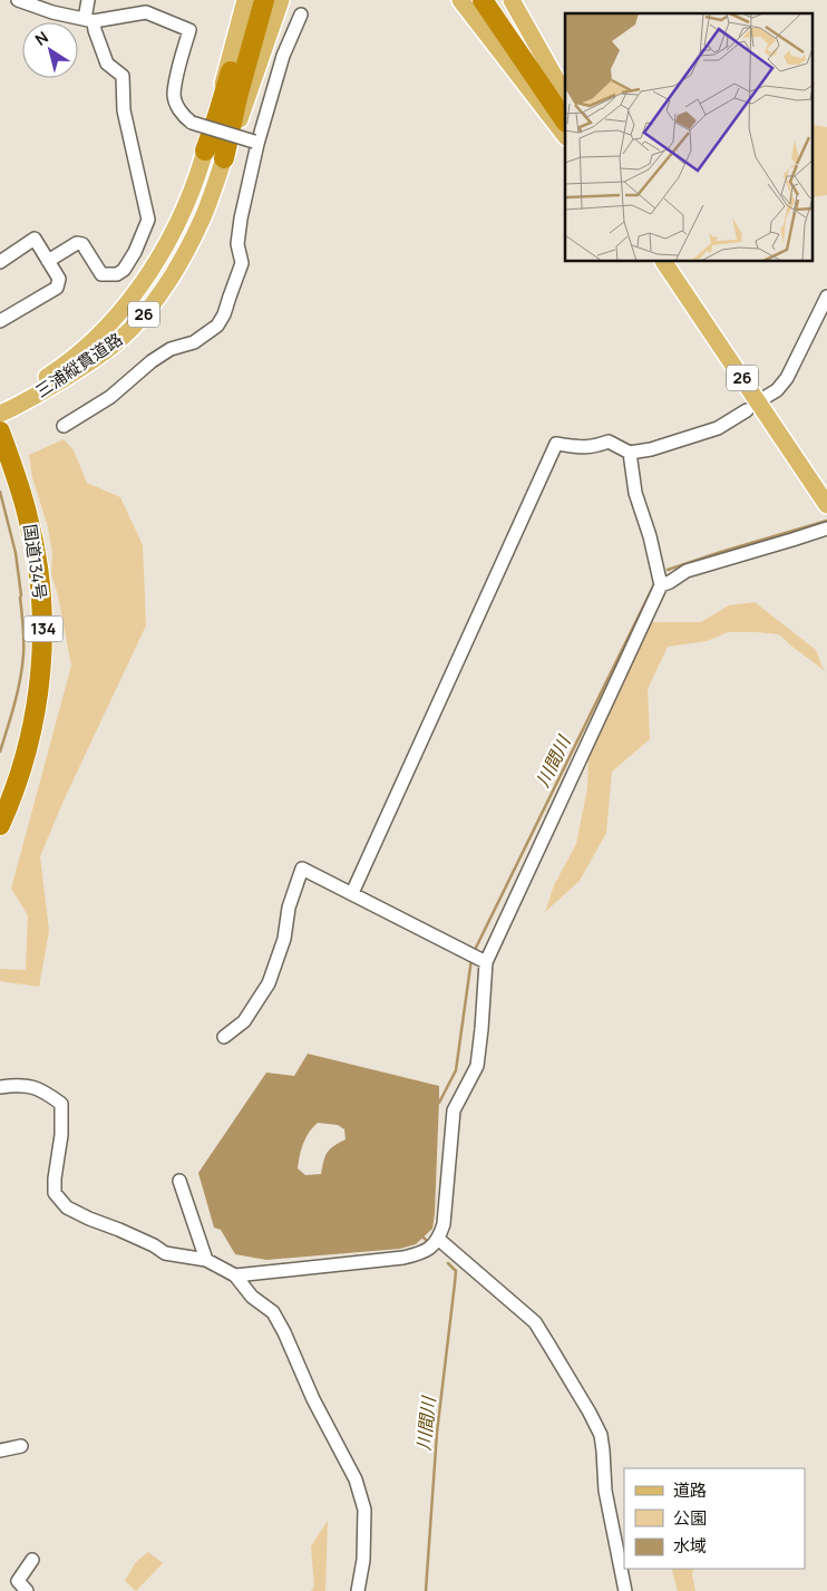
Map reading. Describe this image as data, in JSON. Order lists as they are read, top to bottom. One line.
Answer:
{"streets":{"highway":["26","国道134号","134"],"main road":["三浦縦貫道路"]},"crossings":[["26","三浦縦貫道路"]],"water":["川間川"],"legend":["道路","公園","水域"],"north":"top left"}
